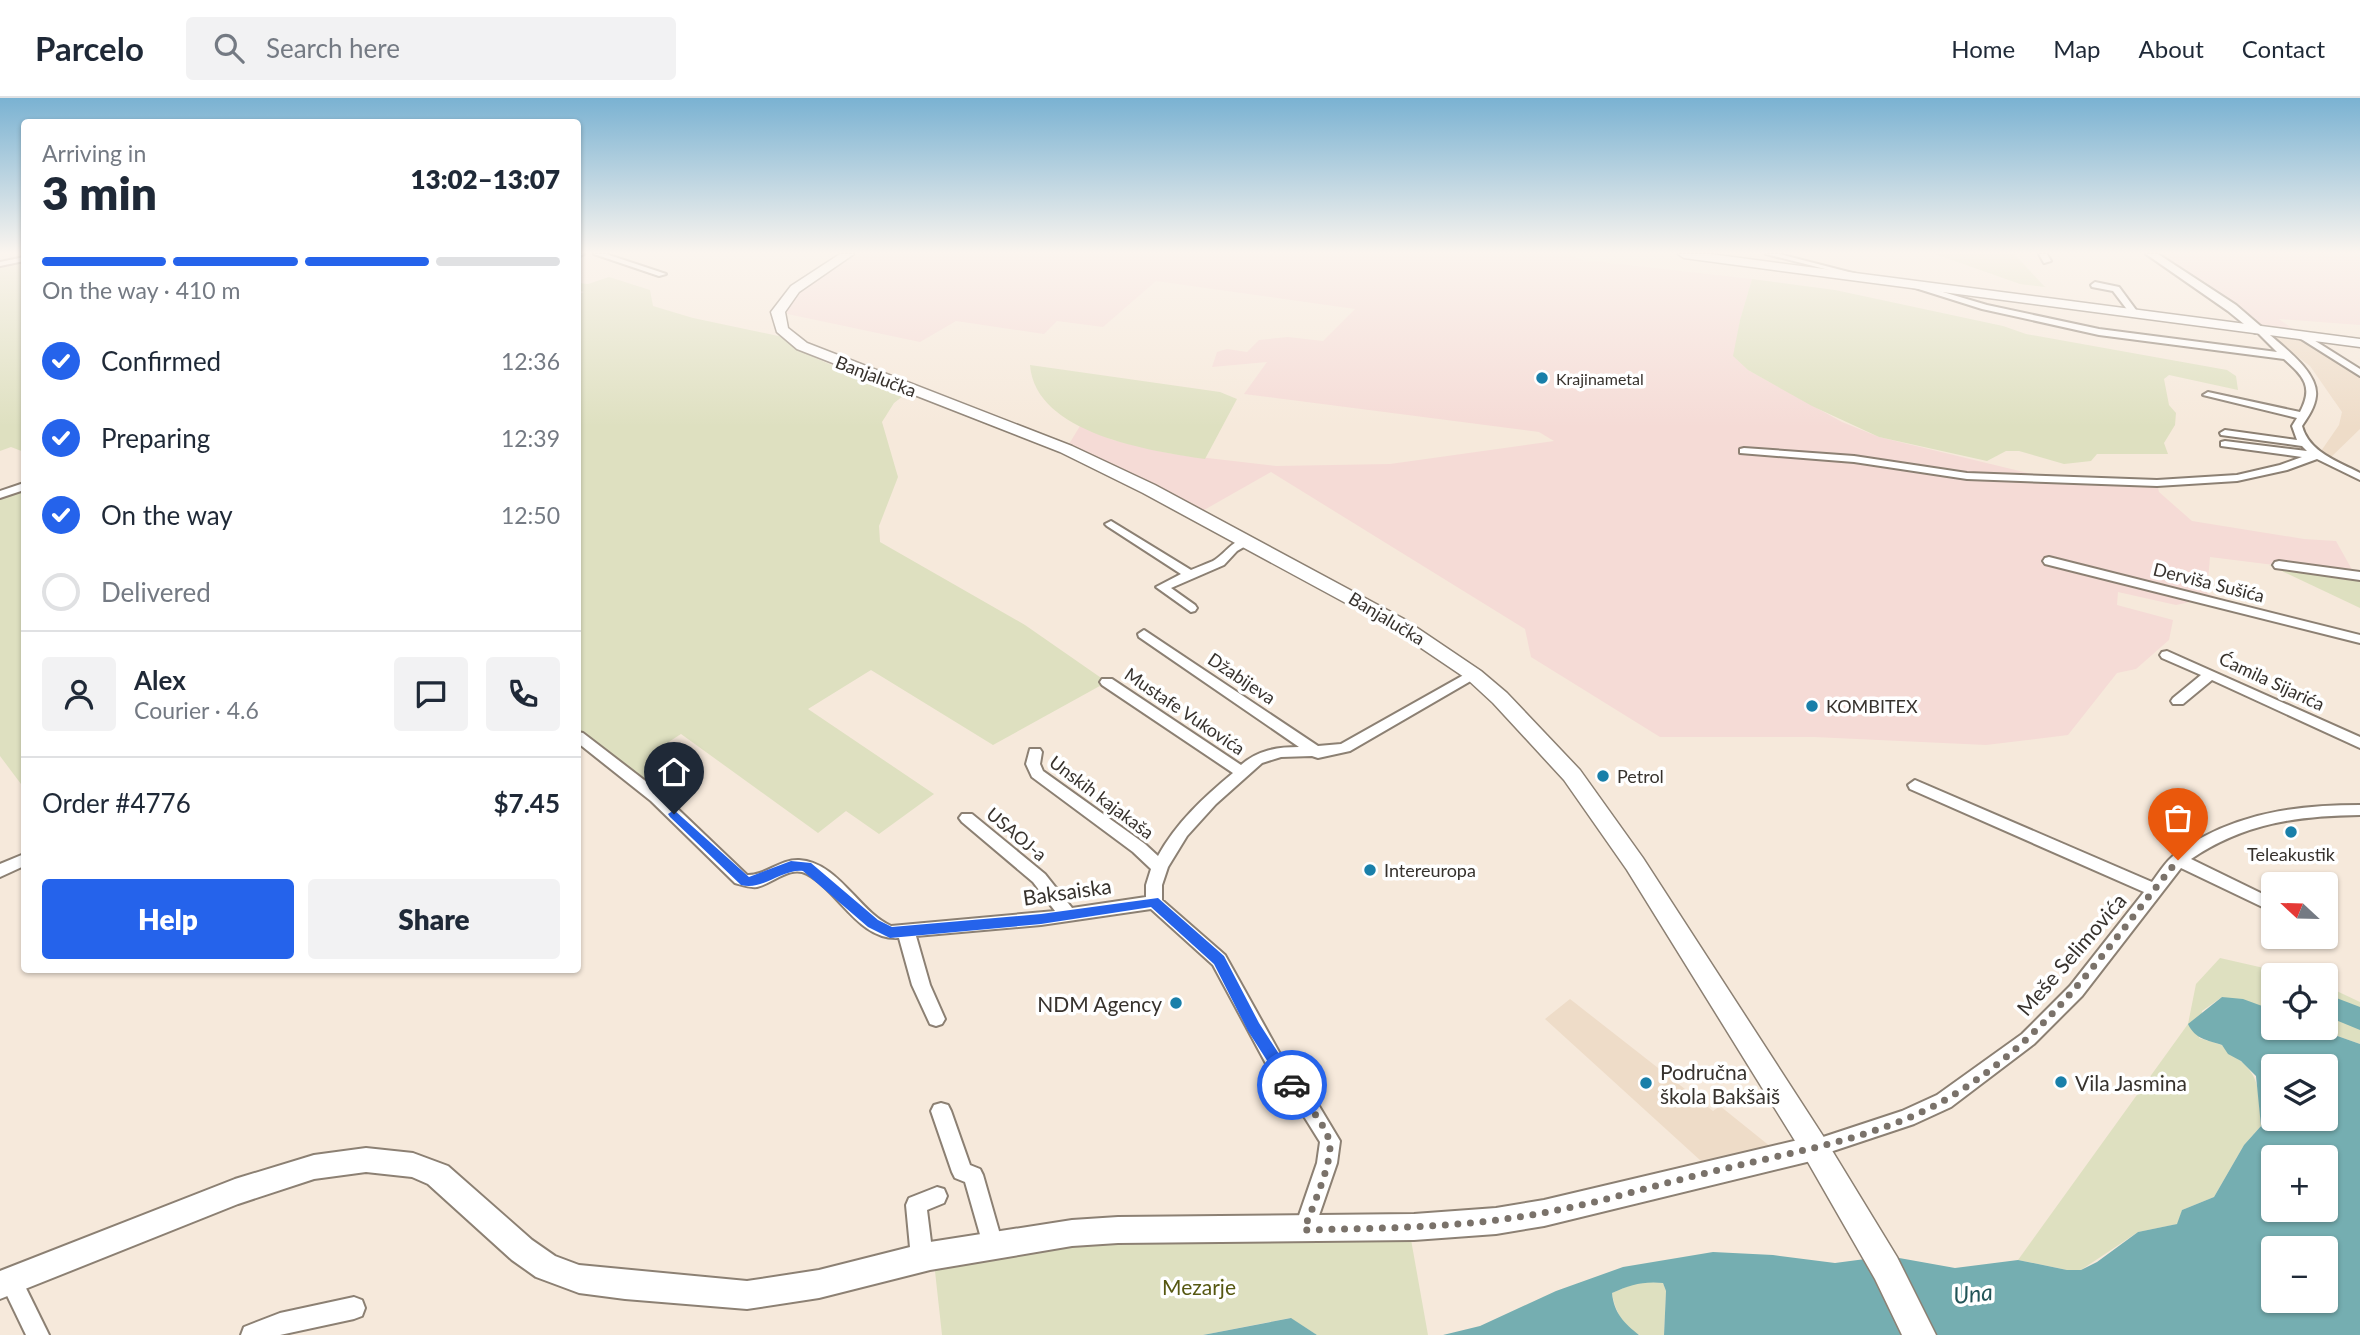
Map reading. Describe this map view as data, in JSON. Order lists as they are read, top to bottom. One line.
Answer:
{"streets":{"main road":["Banjalučka"],"street":["Derviša Sušića","Džabijeva","Ćamila Sijarića","Mustafe Vukovića","Unskih kajakaša","USAOJ-a","Baksaiska","Meše Selimovića"]},"crossings":[["Banjalučka","Meše Selimovića"],["USAOJ-a","Baksaiska"]],"water":["Una"],"parks":["Mezarje"],"places":["Krajinametal","KOMBITEX","Petrol","Teleakustik","Intereuropa","NDM Agency","Vila Jasmina","Područna škola Bakšaiš"],"north":"left","page":{"header":"Parcelo","search":"Search here","nav":["Home","Map","About","Contact"],"heading":["3 min","Arriving in","13:02–13:07"],"panel":["Alex","Courier · 4.6","Order #4776","$7.45"],"bar":"On the way · 410 m","list":[["Confirmed","12:36"],["Preparing","12:39"],["On the way","12:50"],"Delivered"],"buttons":["Help","Share"],"map_buttons":["+","−"]}}
